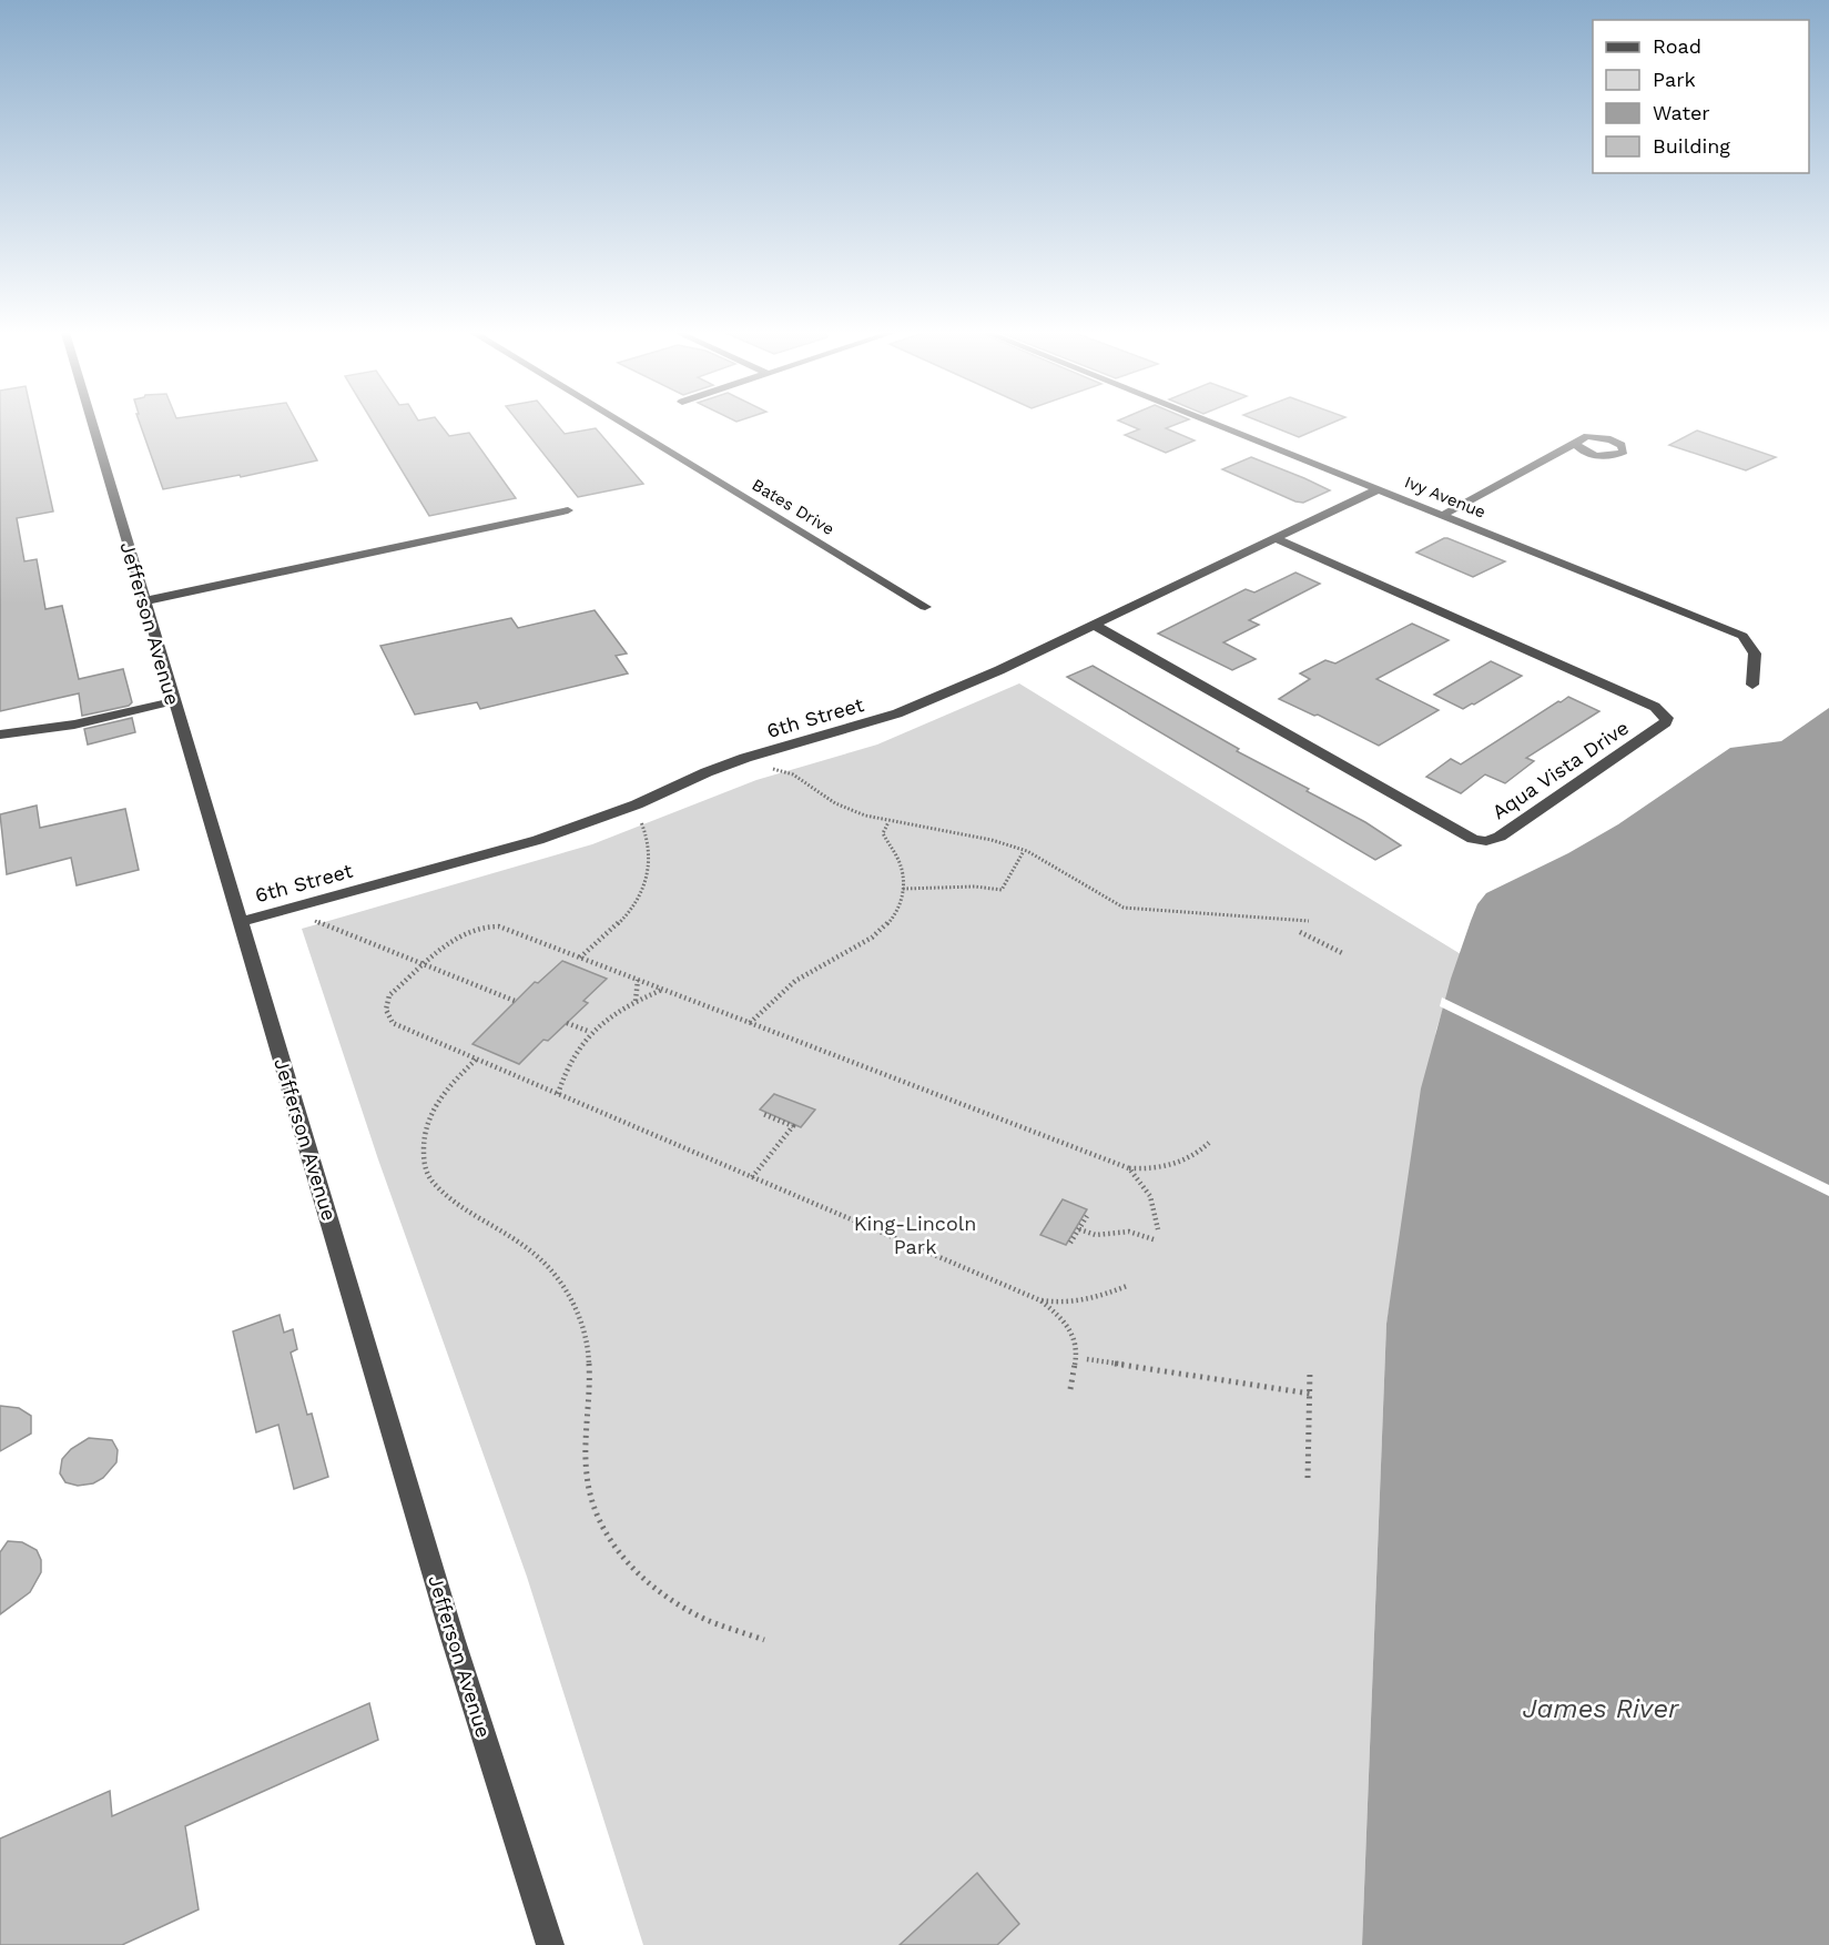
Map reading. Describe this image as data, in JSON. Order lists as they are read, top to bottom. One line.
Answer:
{"streets":{"street":["Ivy Avenue","Bates Drive","Jefferson Avenue","6th Street","Aqua Vista Drive"]},"crossings":[["Ivy Avenue","6th Street"],["Jefferson Avenue","6th Street"],["6th Street","Aqua Vista Drive"]],"water":["James River"],"parks":["King-Lincoln Park"],"legend":["Road","Park","Water","Building"]}
